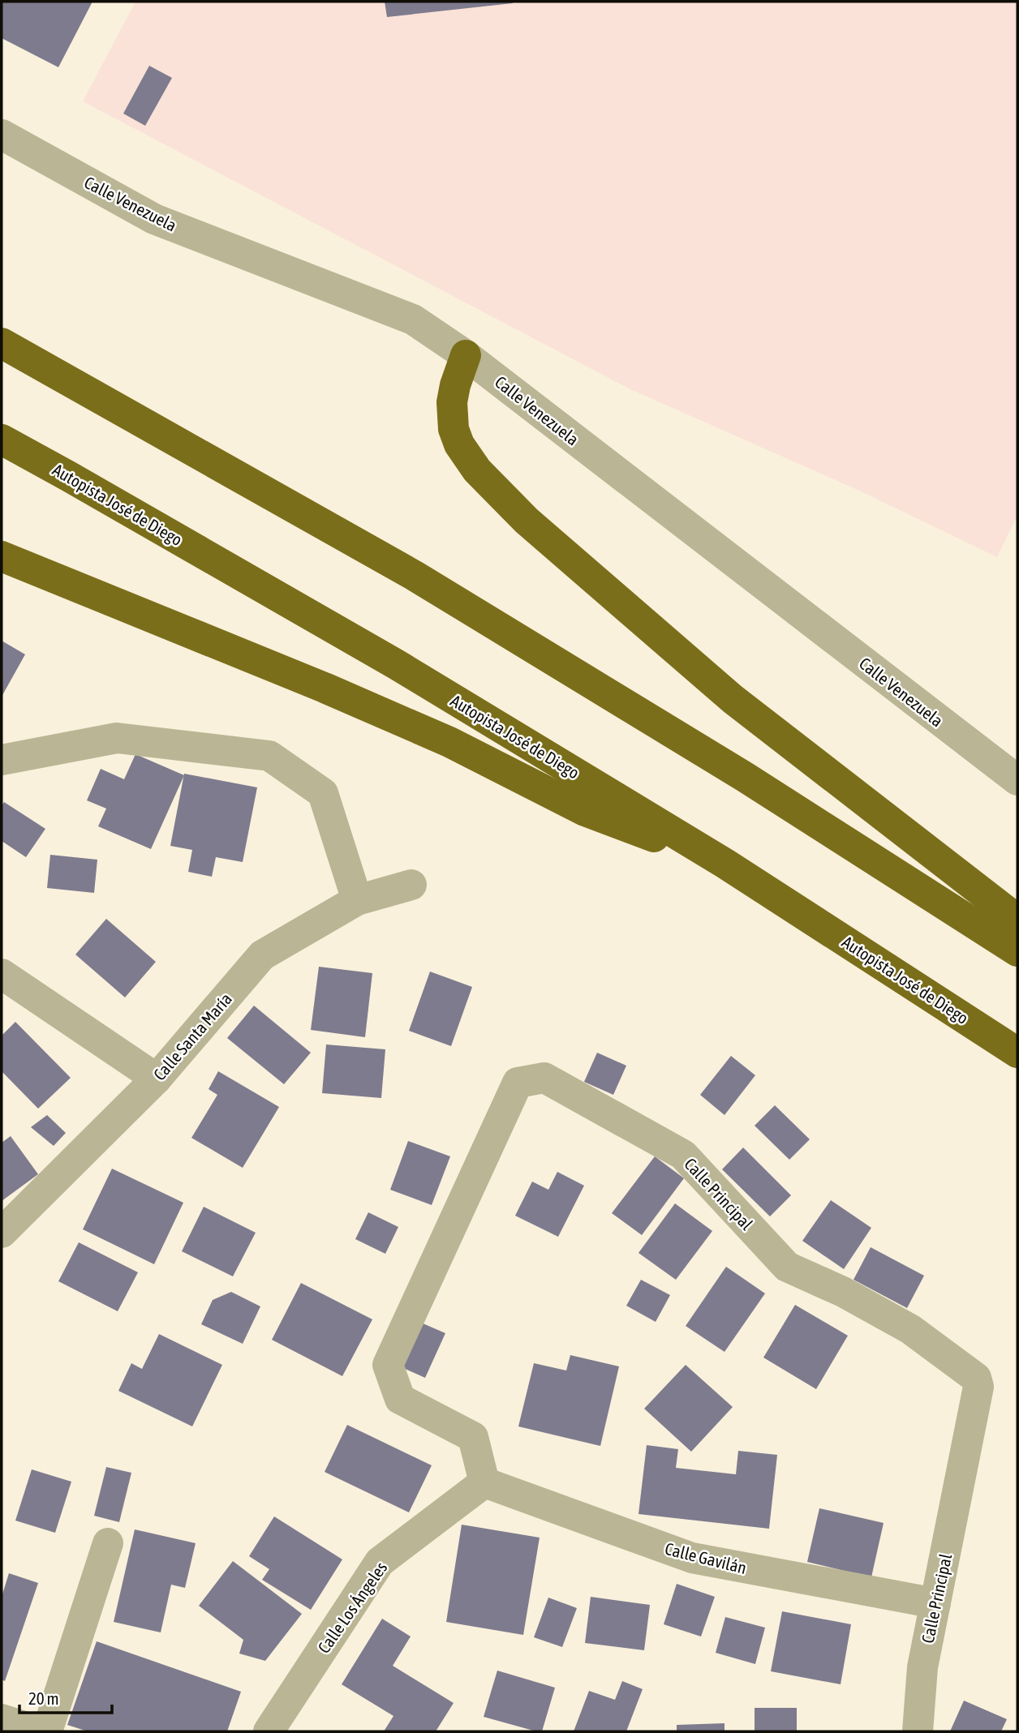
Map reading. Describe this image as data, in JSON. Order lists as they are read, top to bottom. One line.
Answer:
{"streets":{"highway":["Autopista José de Diego"],"street":["Calle Venezuela","Calle Santa María","Calle Principal","Calle Gavilán","Calle Los Ángeles"]},"crossings":[["Calle Principal","Calle Gavilán"],["Calle Principal","Calle Los Ángeles"],["Calle Gavilán","Calle Los Ángeles"]],"scale_bar":"20 m"}
